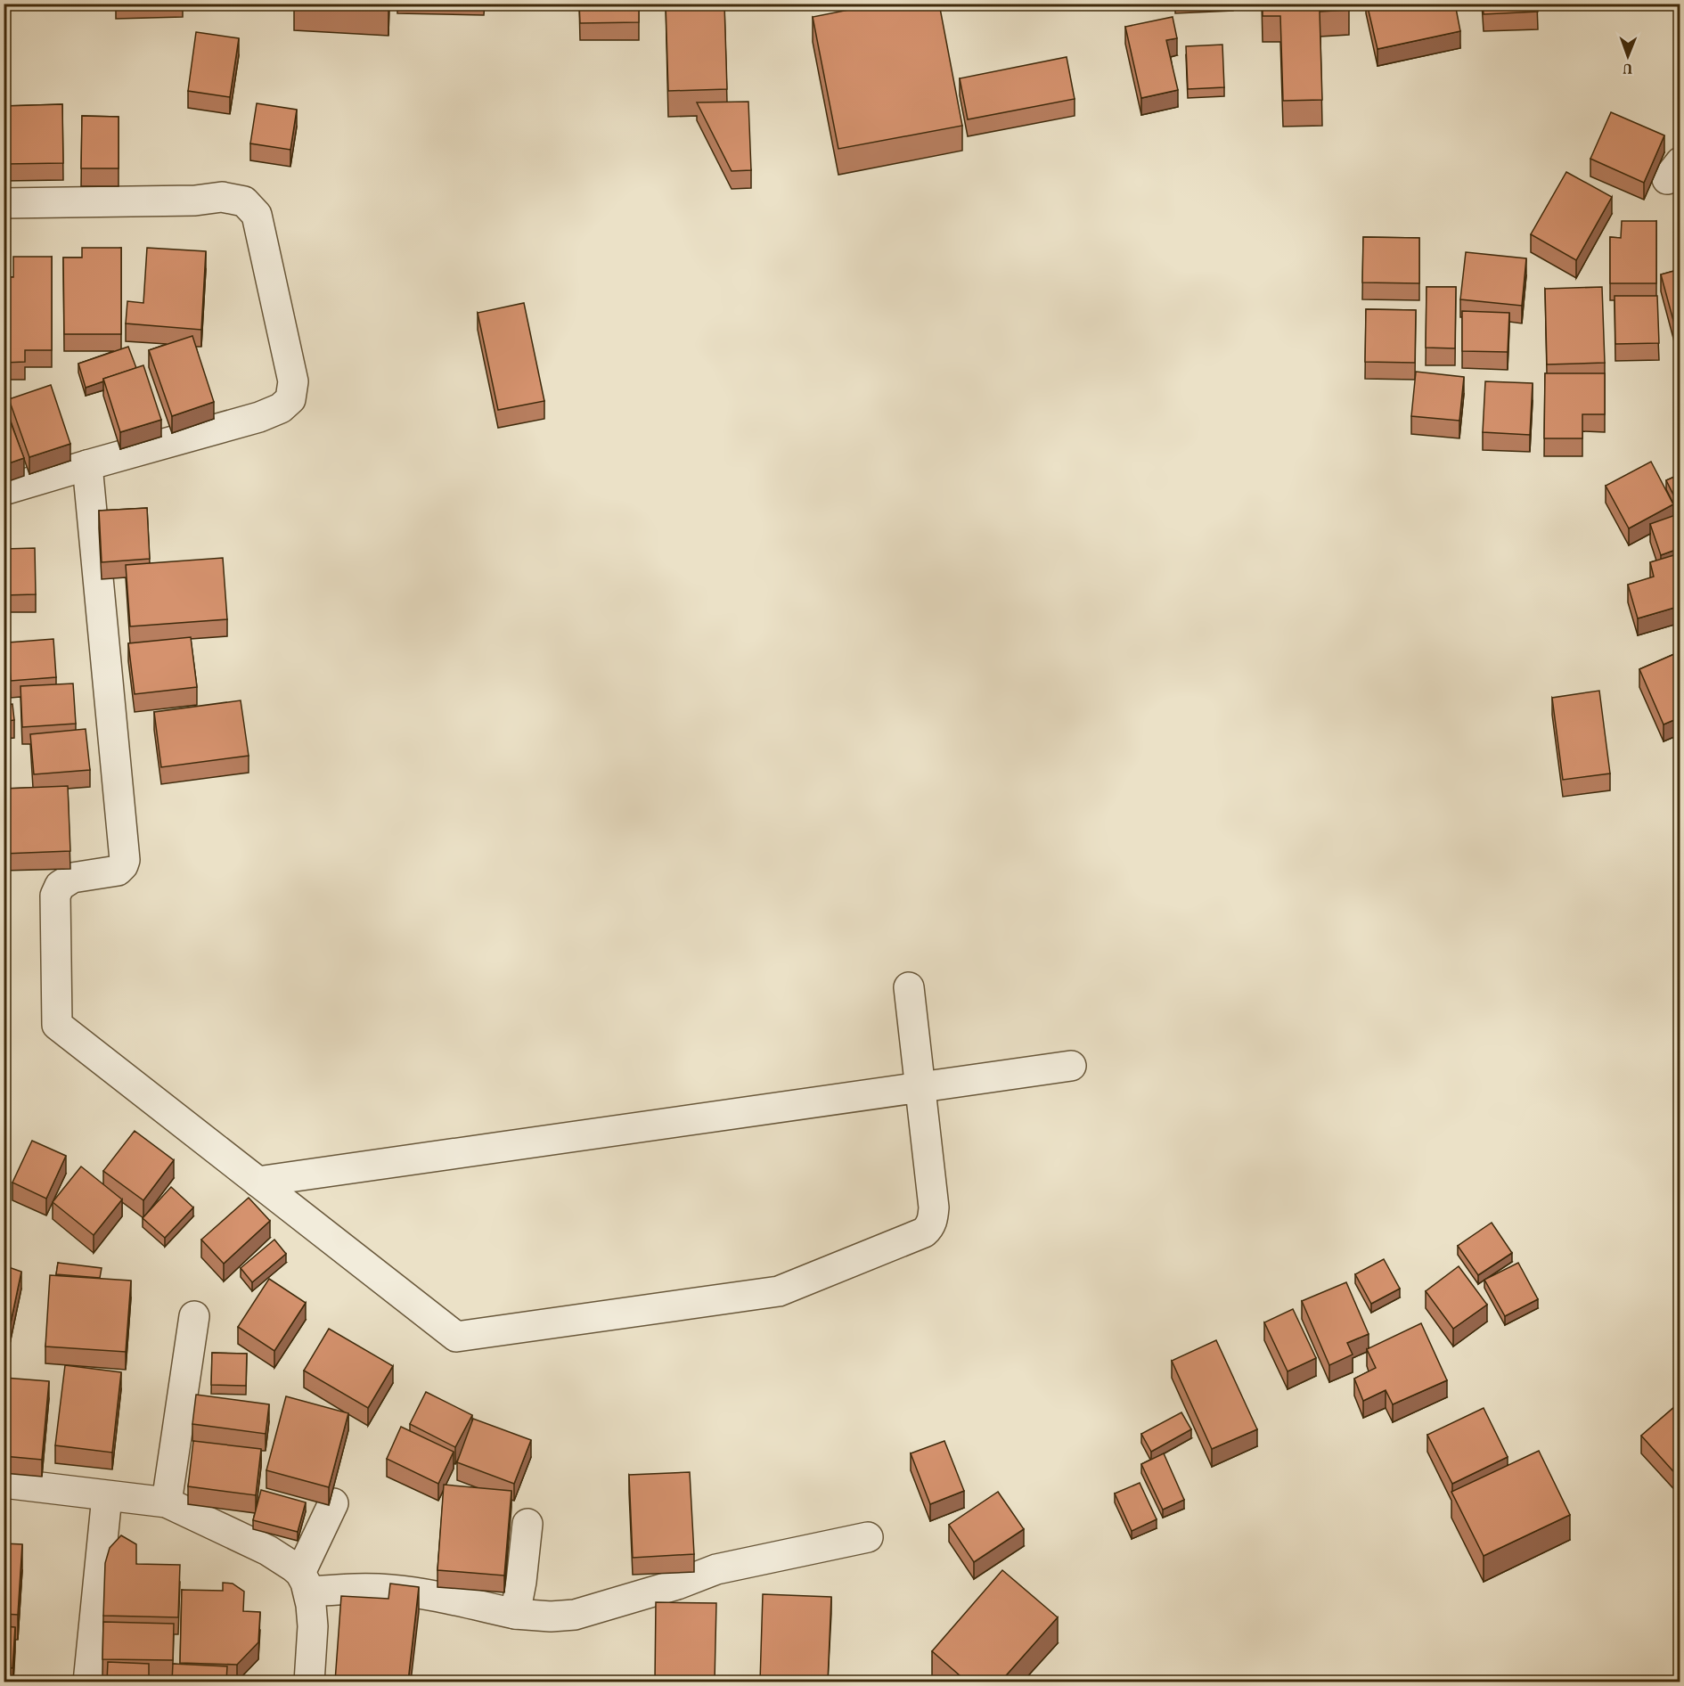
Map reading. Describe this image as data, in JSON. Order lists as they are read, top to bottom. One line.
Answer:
{"north":"bottom"}
